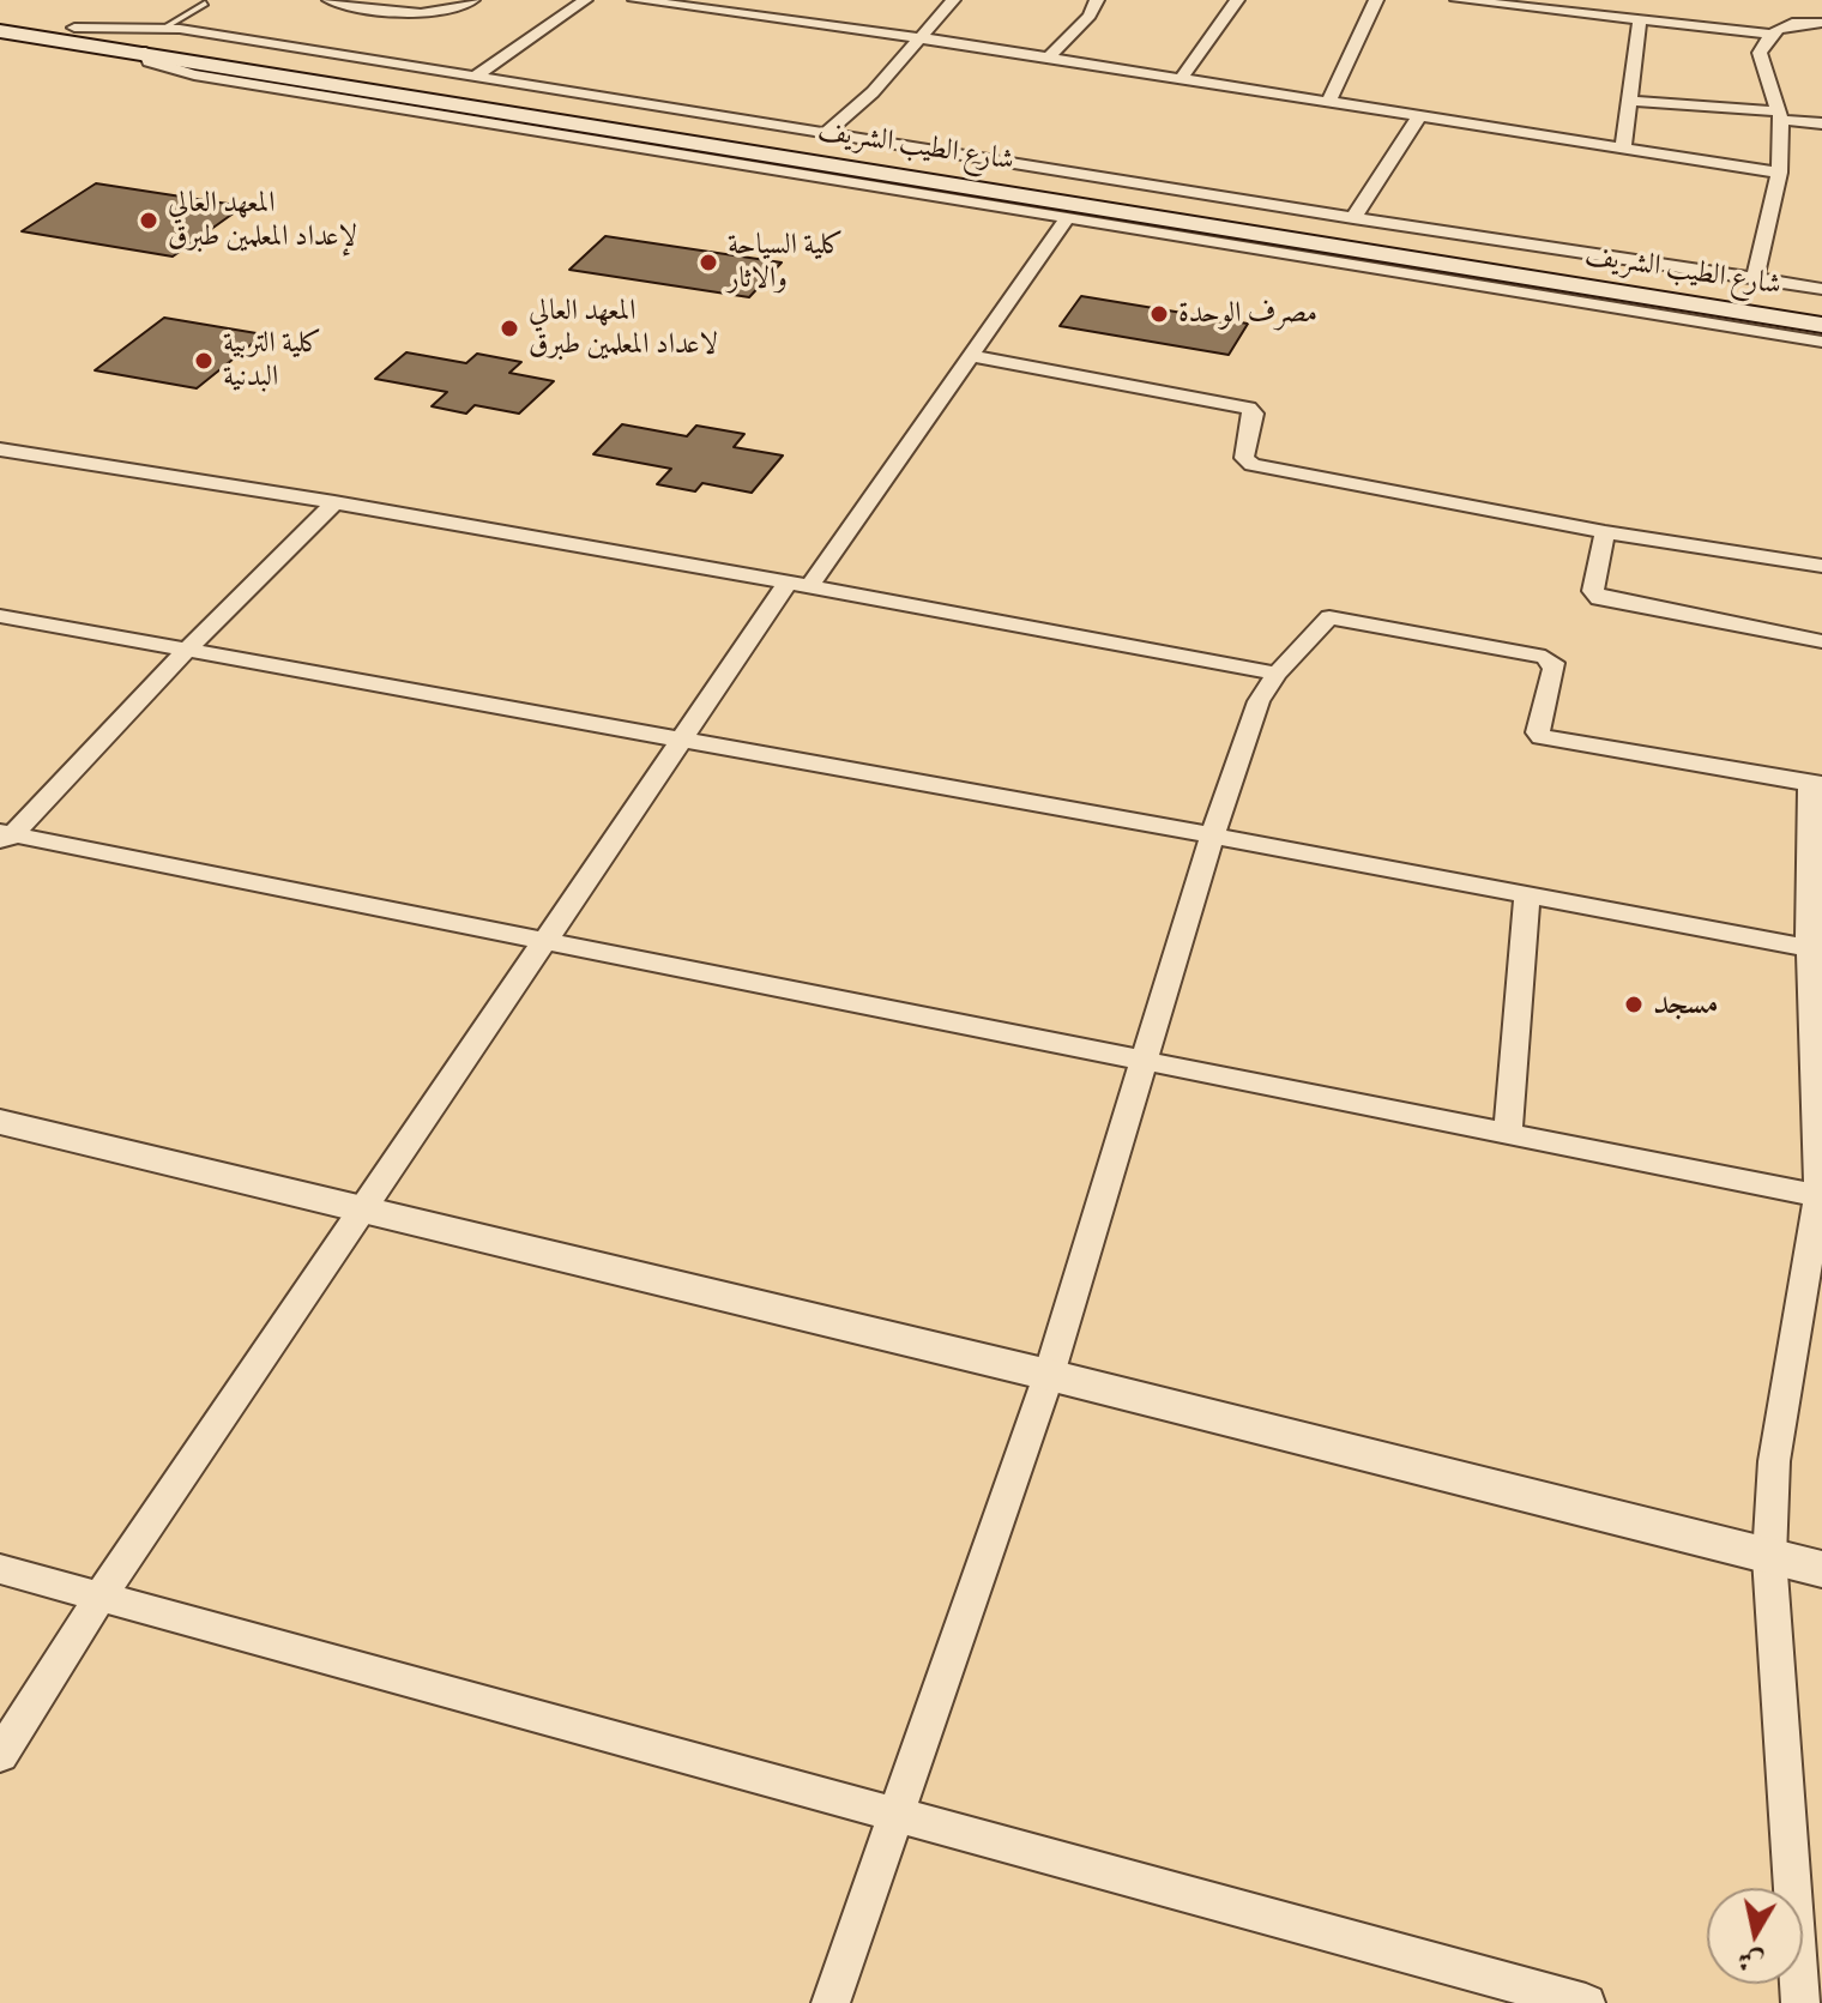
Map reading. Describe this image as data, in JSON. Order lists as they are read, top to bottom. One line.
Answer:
{"streets":{"main road":["شارع الطيب الشريف"]},"places":["المعهد العالي لإعداد المعلمين طبرق","كلية السياحة والاثار","مصرف الوحدة","المعهد العالي لاعداد المعلمين طبرق","كلية التربية البدنية","مسجد"],"north":"bottom"}
